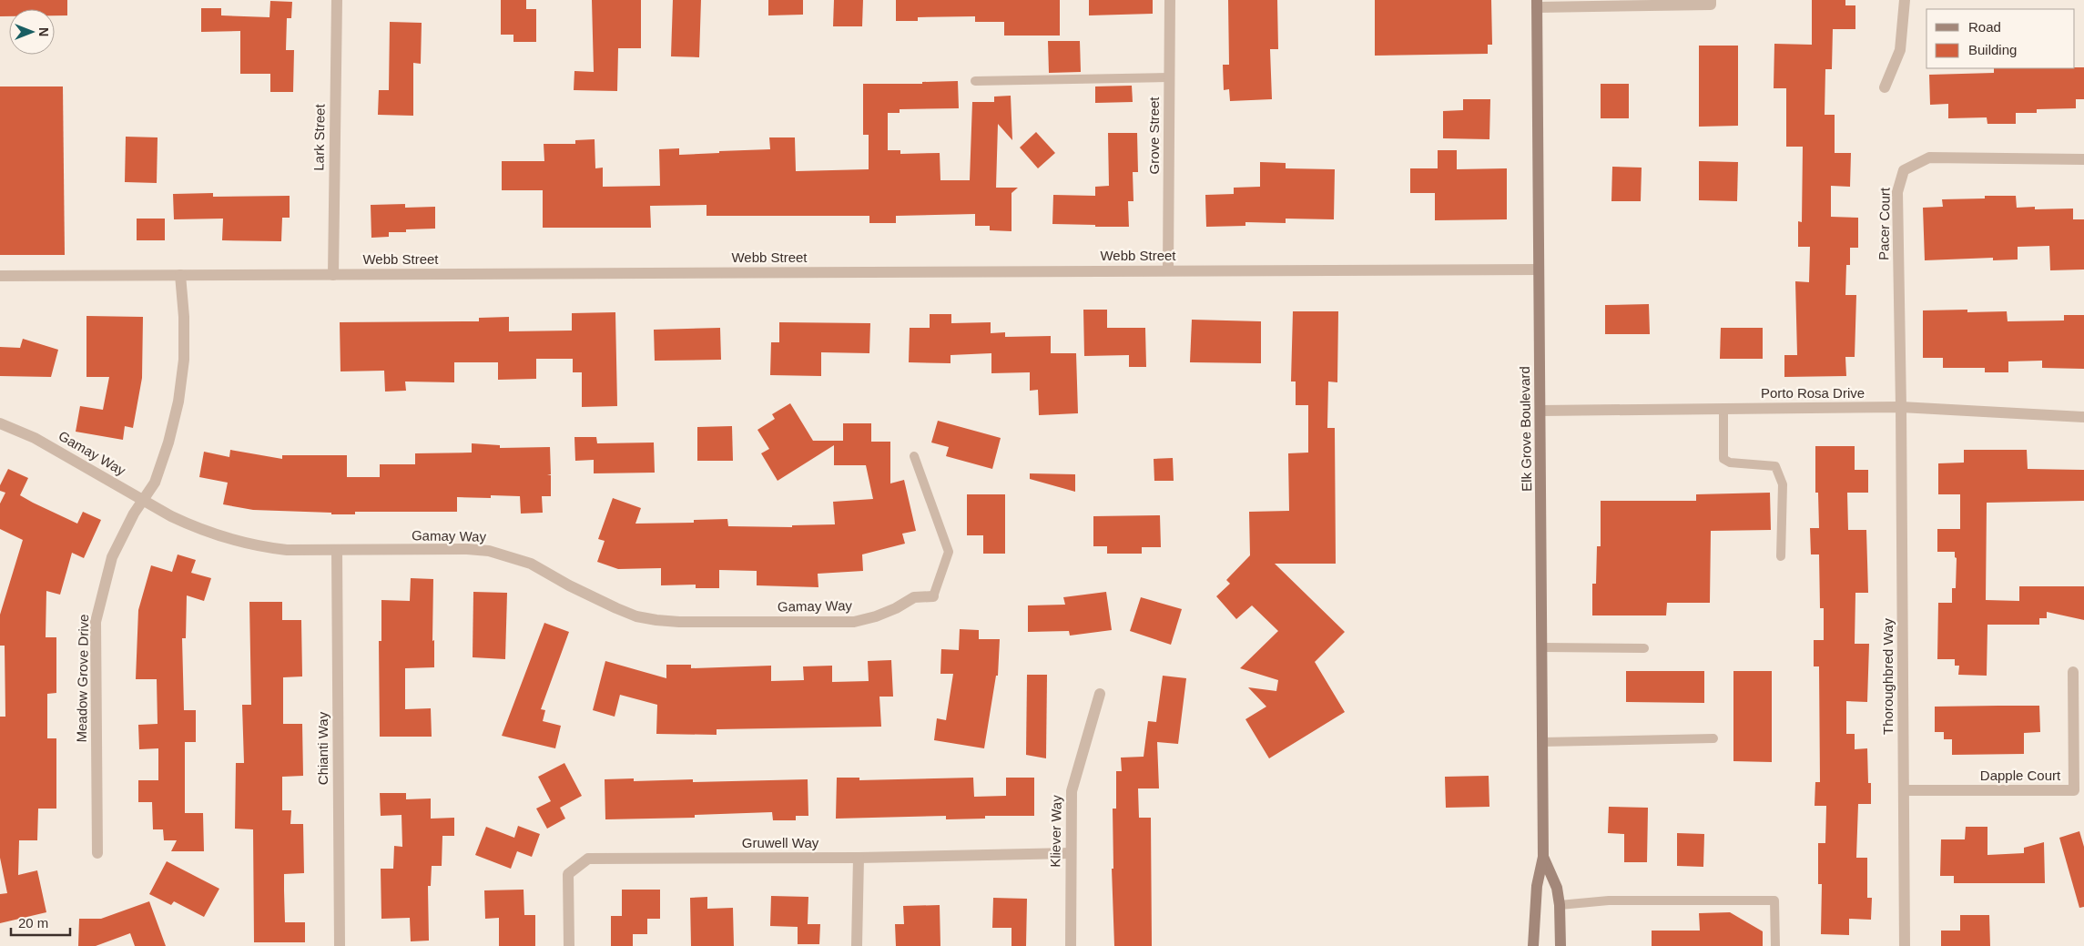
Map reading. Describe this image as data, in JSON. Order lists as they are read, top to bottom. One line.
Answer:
{"streets":{"main road":["Elk Grove Boulevard"],"street":["Grove Street","Lark Street","Pacer Court","Webb Street","Porto Rosa Drive","Gamay Way","Thoroughbred Way","Meadow Grove Drive","Chianti Way","Dapple Court","Kliever Way","Gruwell Way"]},"crossings":[["Grove Street","Webb Street"],["Lark Street","Webb Street"],["Pacer Court","Porto Rosa Drive"],["Pacer Court","Thoroughbred Way"],["Webb Street","Elk Grove Boulevard"],["Webb Street","Meadow Grove Drive"],["Porto Rosa Drive","Elk Grove Boulevard"],["Porto Rosa Drive","Thoroughbred Way"],["Gamay Way","Meadow Grove Drive"],["Gamay Way","Chianti Way"],["Thoroughbred Way","Dapple Court"],["Kliever Way","Gruwell Way"]],"legend":["Road","Building"],"scale_bar":"20 m","north":"right"}
